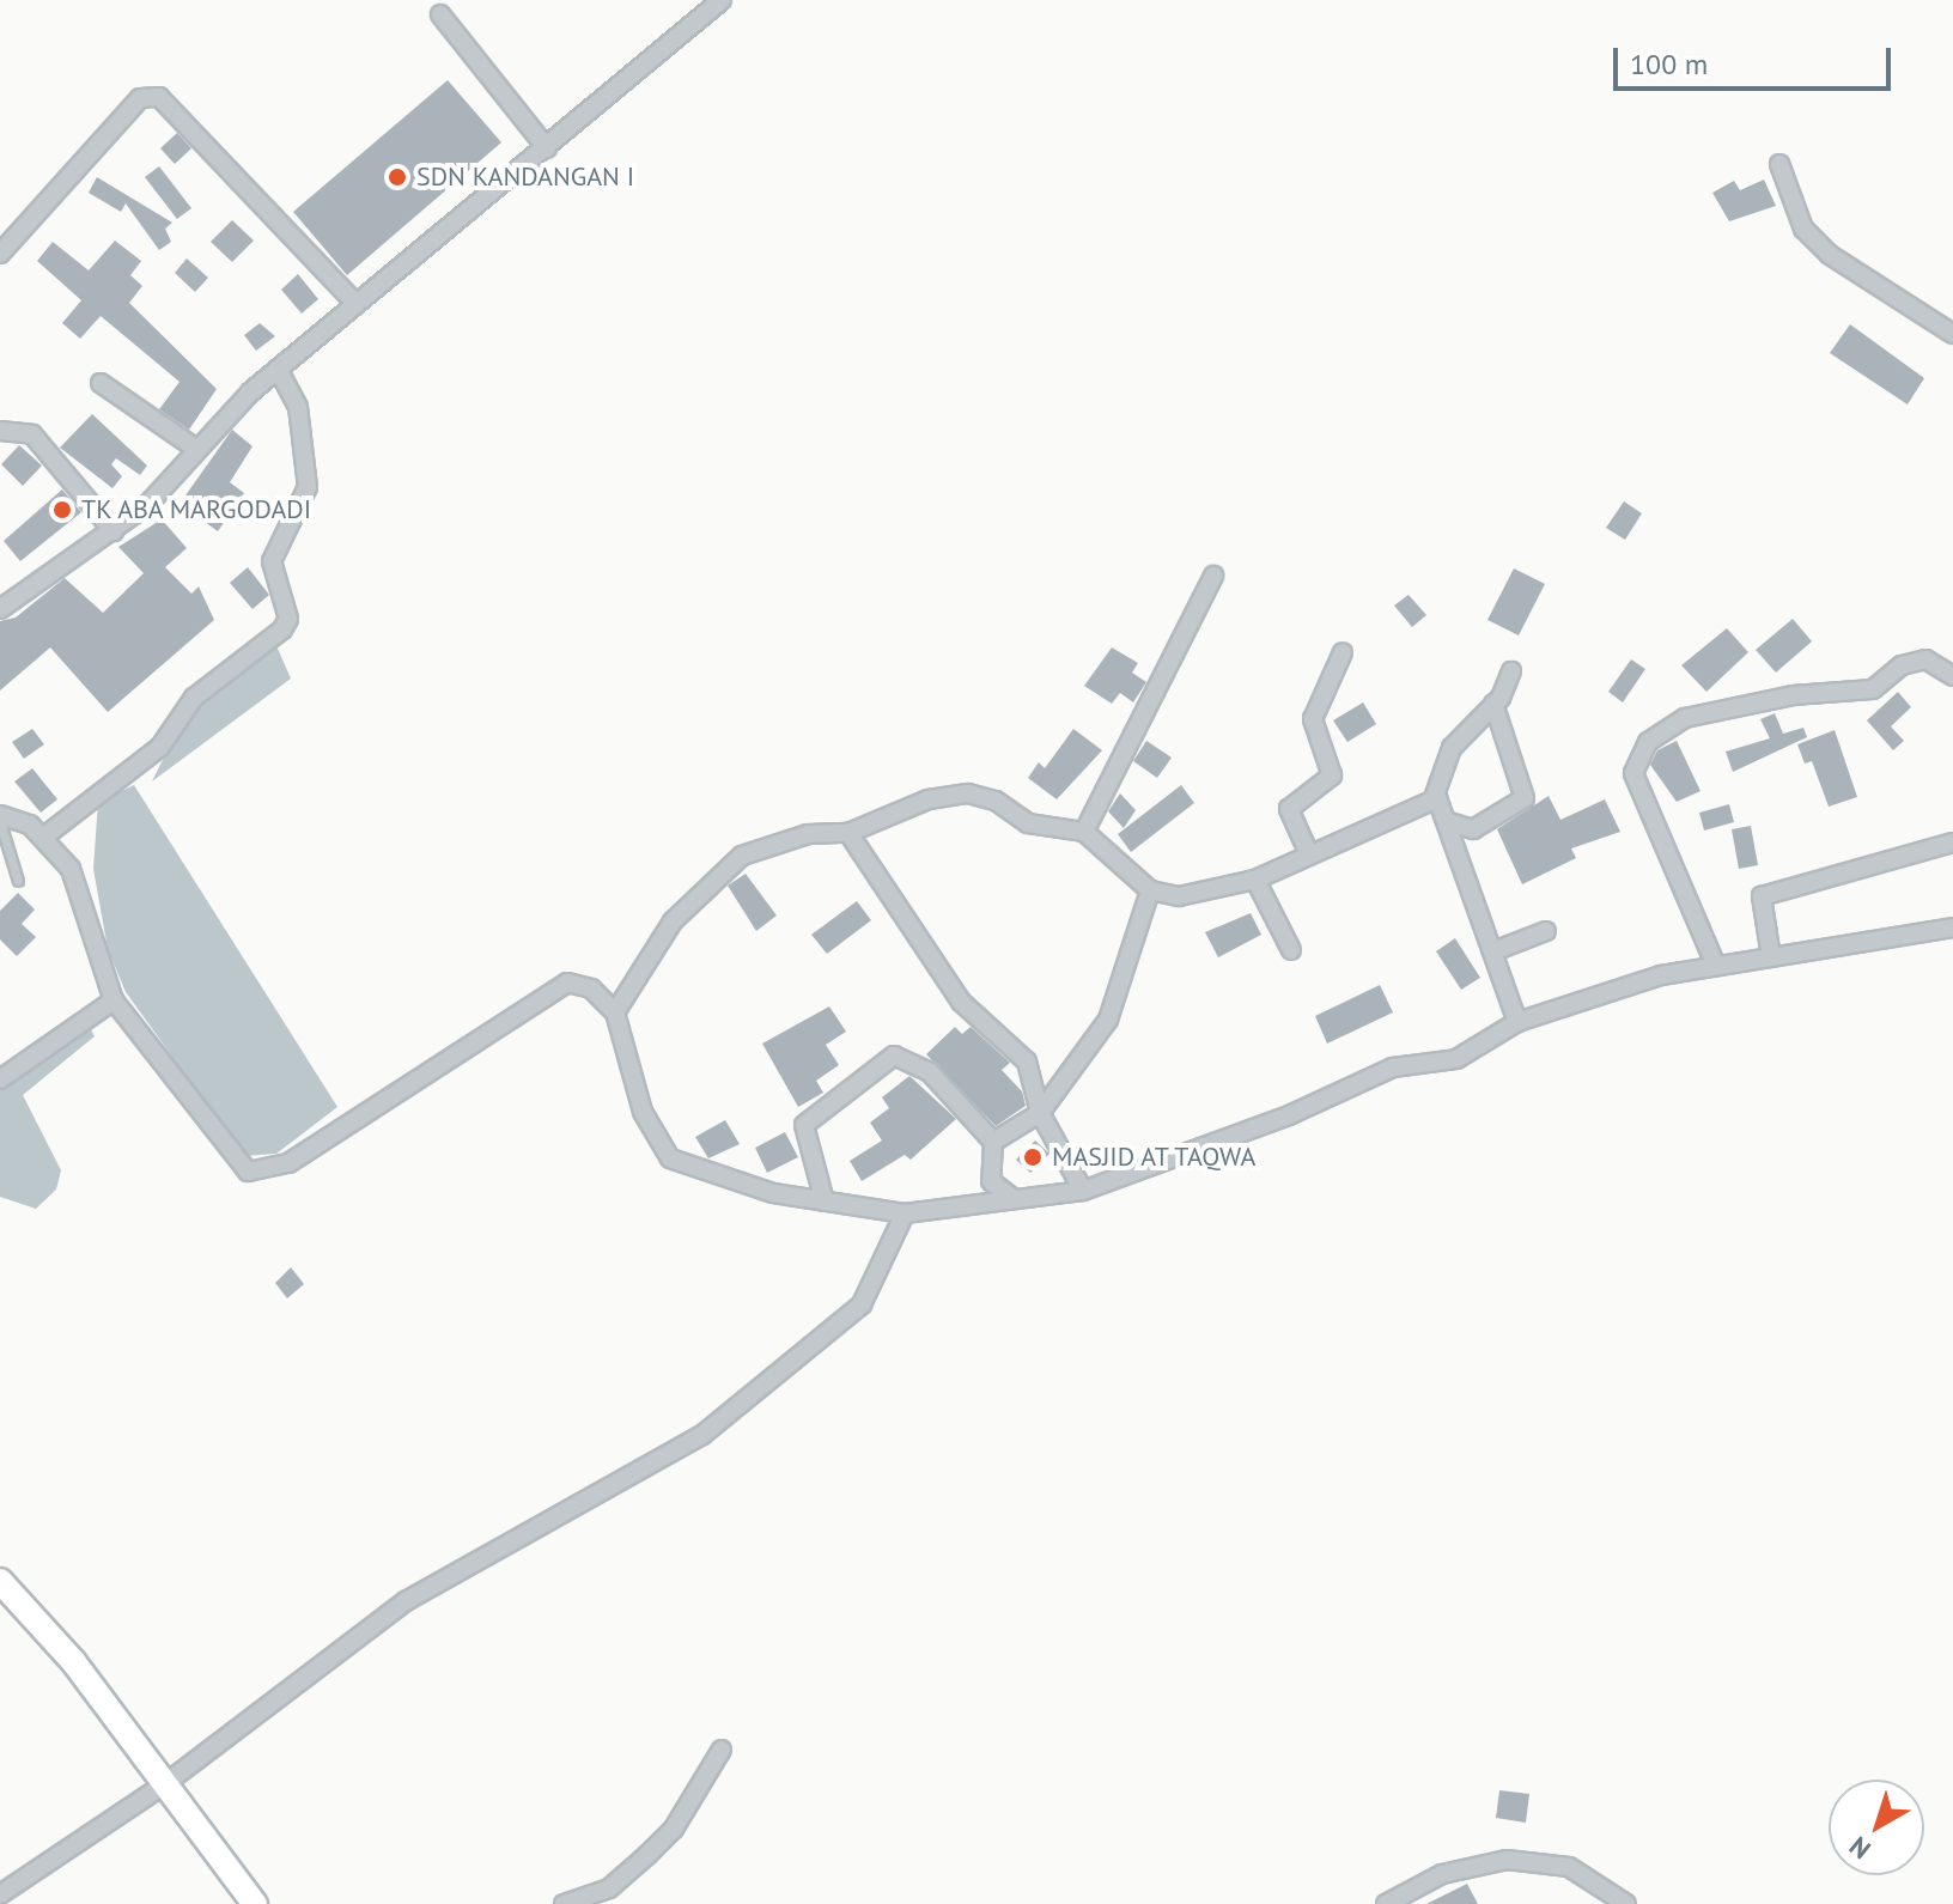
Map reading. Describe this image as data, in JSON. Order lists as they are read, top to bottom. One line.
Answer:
{"places":["SDN KANDANGAN I","TK ABA MARGODADI","MASJID AT TAQWA"],"scale_bar":"100 m","north":"bottom left"}
